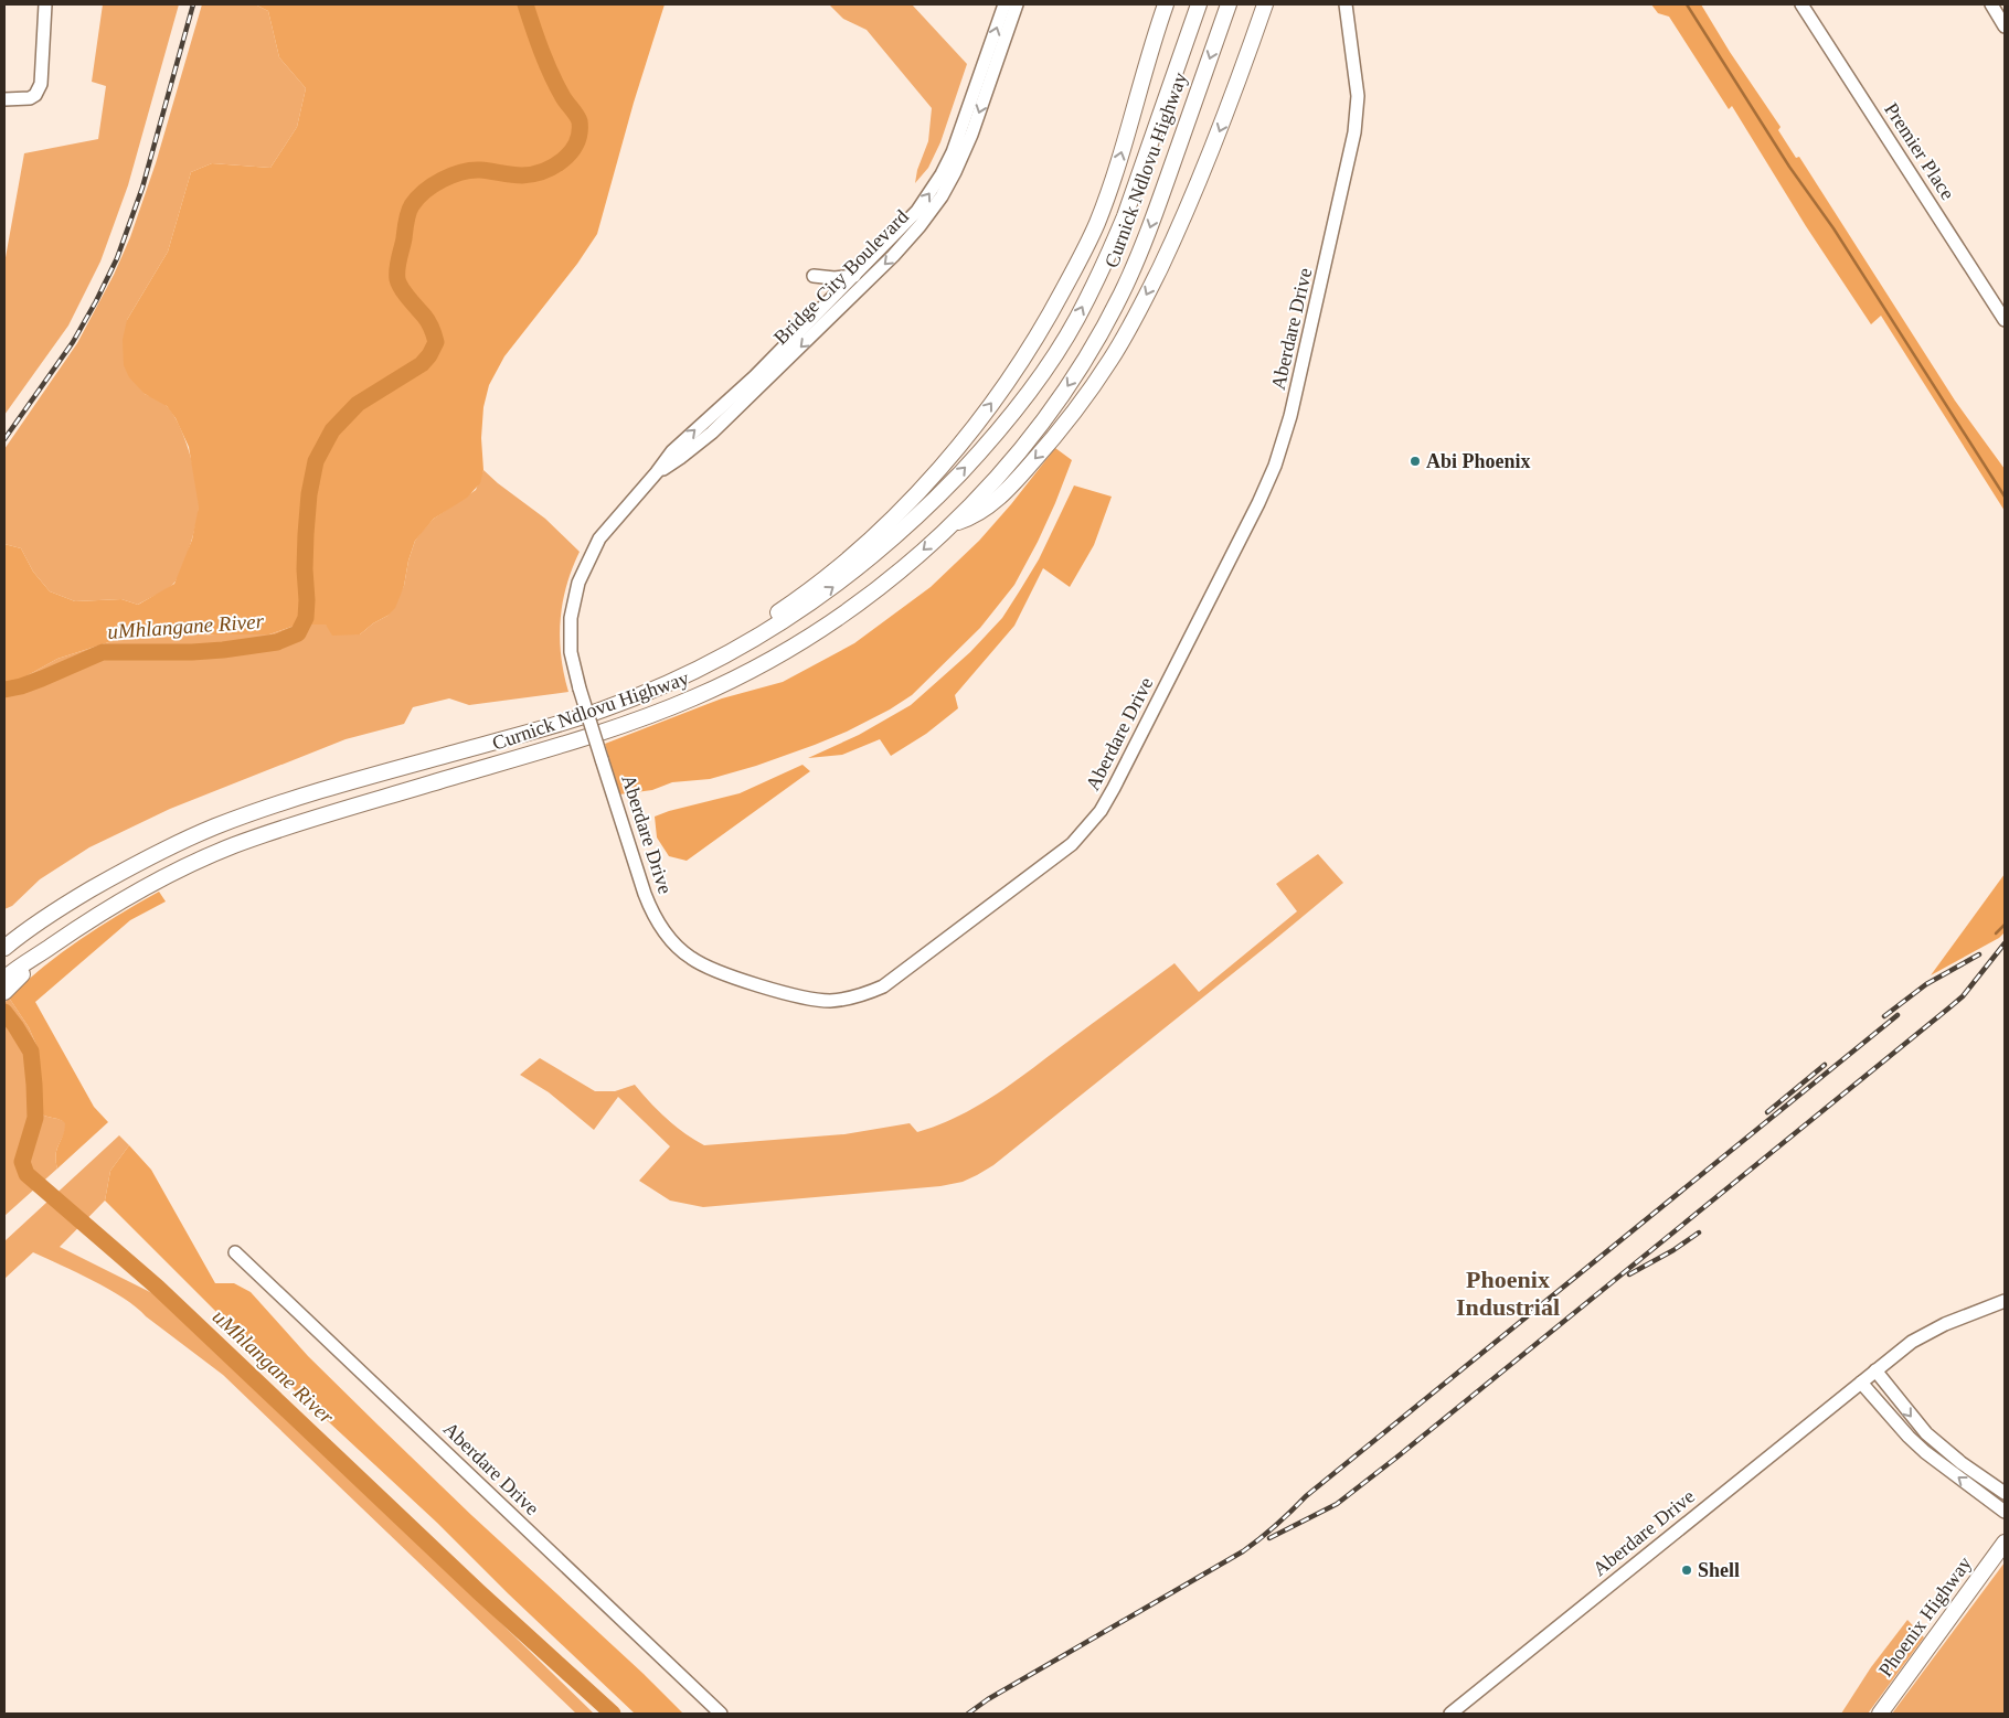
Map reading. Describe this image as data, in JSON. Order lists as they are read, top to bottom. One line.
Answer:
{"streets":{"main road":["Curnick Ndlovu Highway","Phoenix Highway"],"street":["Premier Place","Bridge City Boulevard","Aberdare Drive"]},"crossings":[["Bridge City Boulevard","Aberdare Drive"]],"districts":["Phoenix Industrial"],"water":["uMhlangane River"],"places":["Abi Phoenix","Shell"]}
